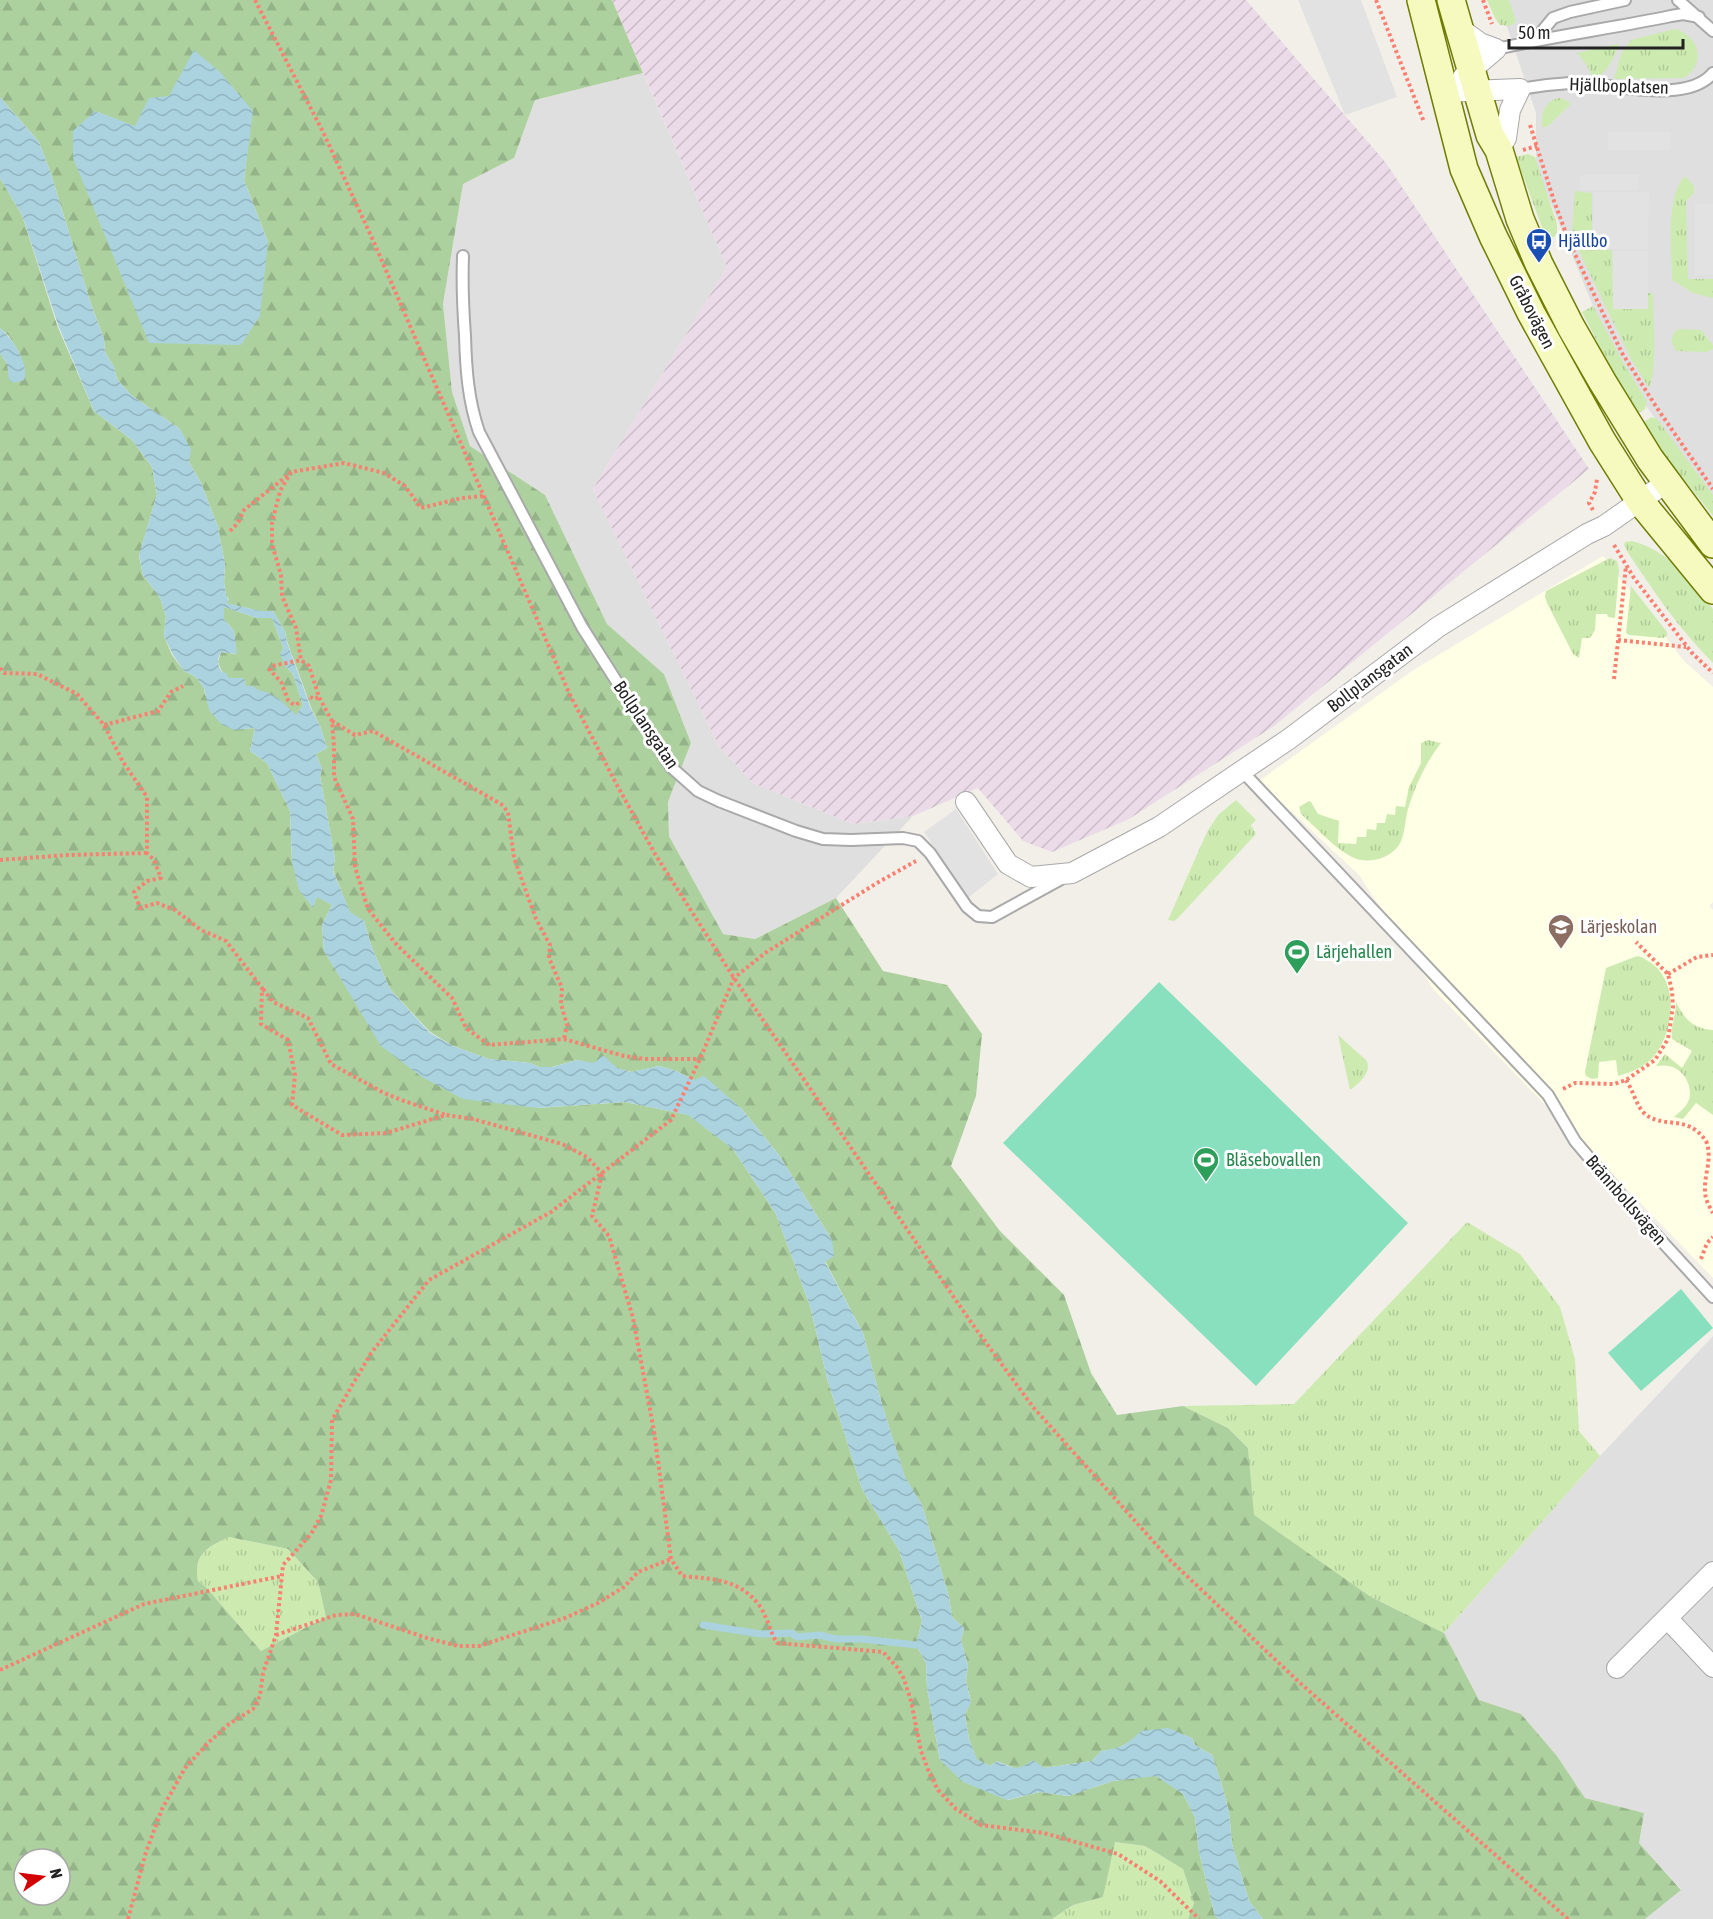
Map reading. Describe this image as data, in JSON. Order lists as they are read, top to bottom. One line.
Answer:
{"streets":{"main road":["Gråbovägen"],"street":["Hjällboplatsen","Bollplansgatan"],"lane":["Brännbollsvägen"]},"crossings":[["Hjällboplatsen","Gråbovägen"],["Gråbovägen","Bollplansgatan"],["Bollplansgatan","Brännbollsvägen"]],"places":{"bus stop":["Hjällbo"],"school or university":["Lärjeskolan"],"sports":["Lärjehallen","Bläsebovallen"]},"scale_bar":"50 m","north":"right"}
